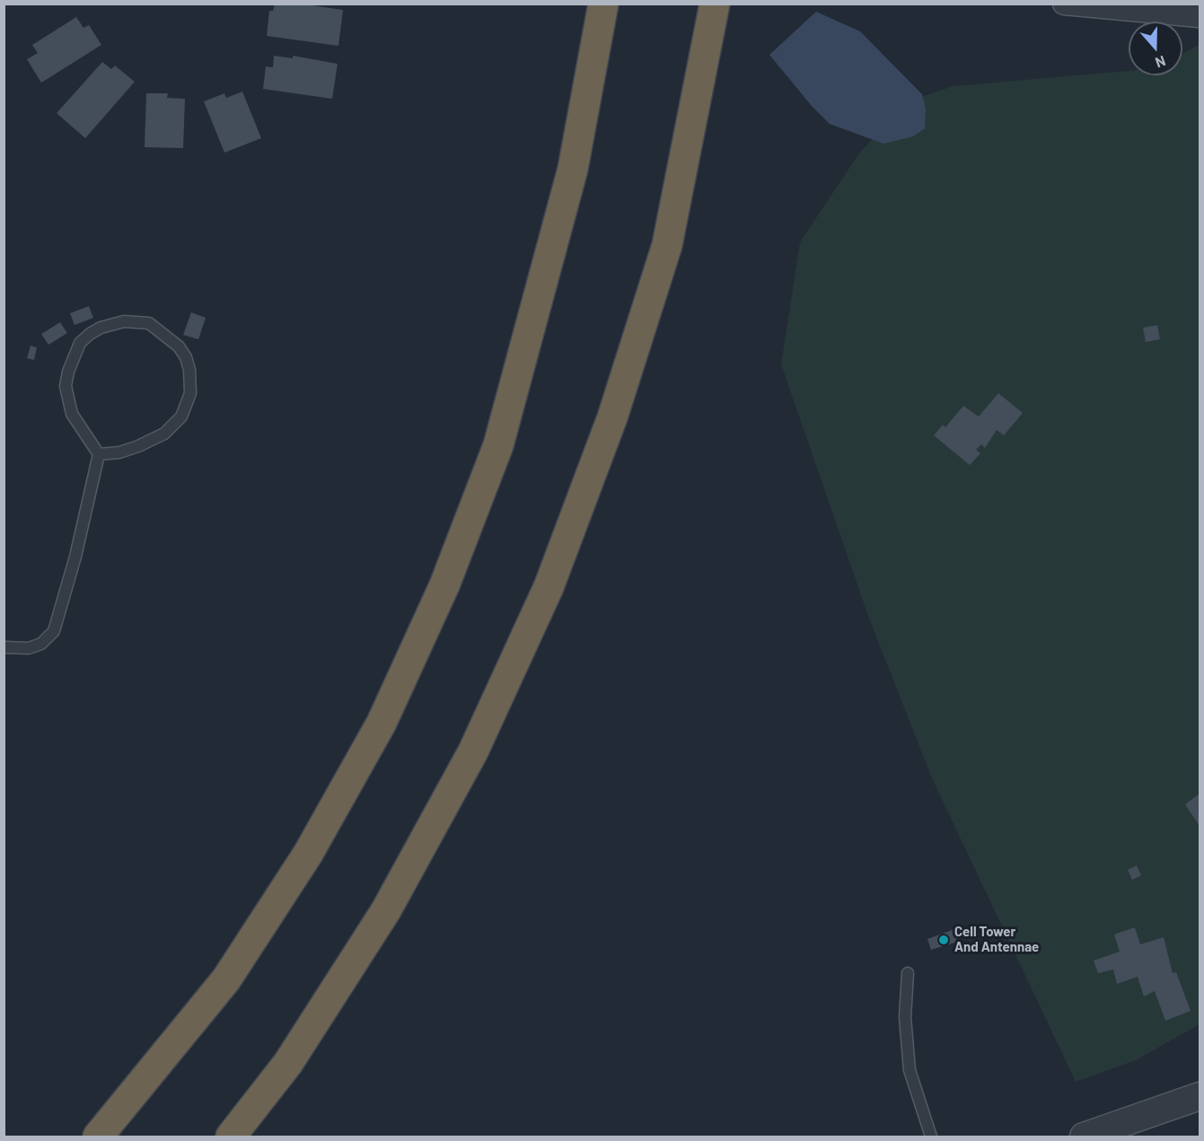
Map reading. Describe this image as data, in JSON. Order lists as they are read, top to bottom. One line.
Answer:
{"places":["Cell Tower And Antennae"],"north":"bottom"}
